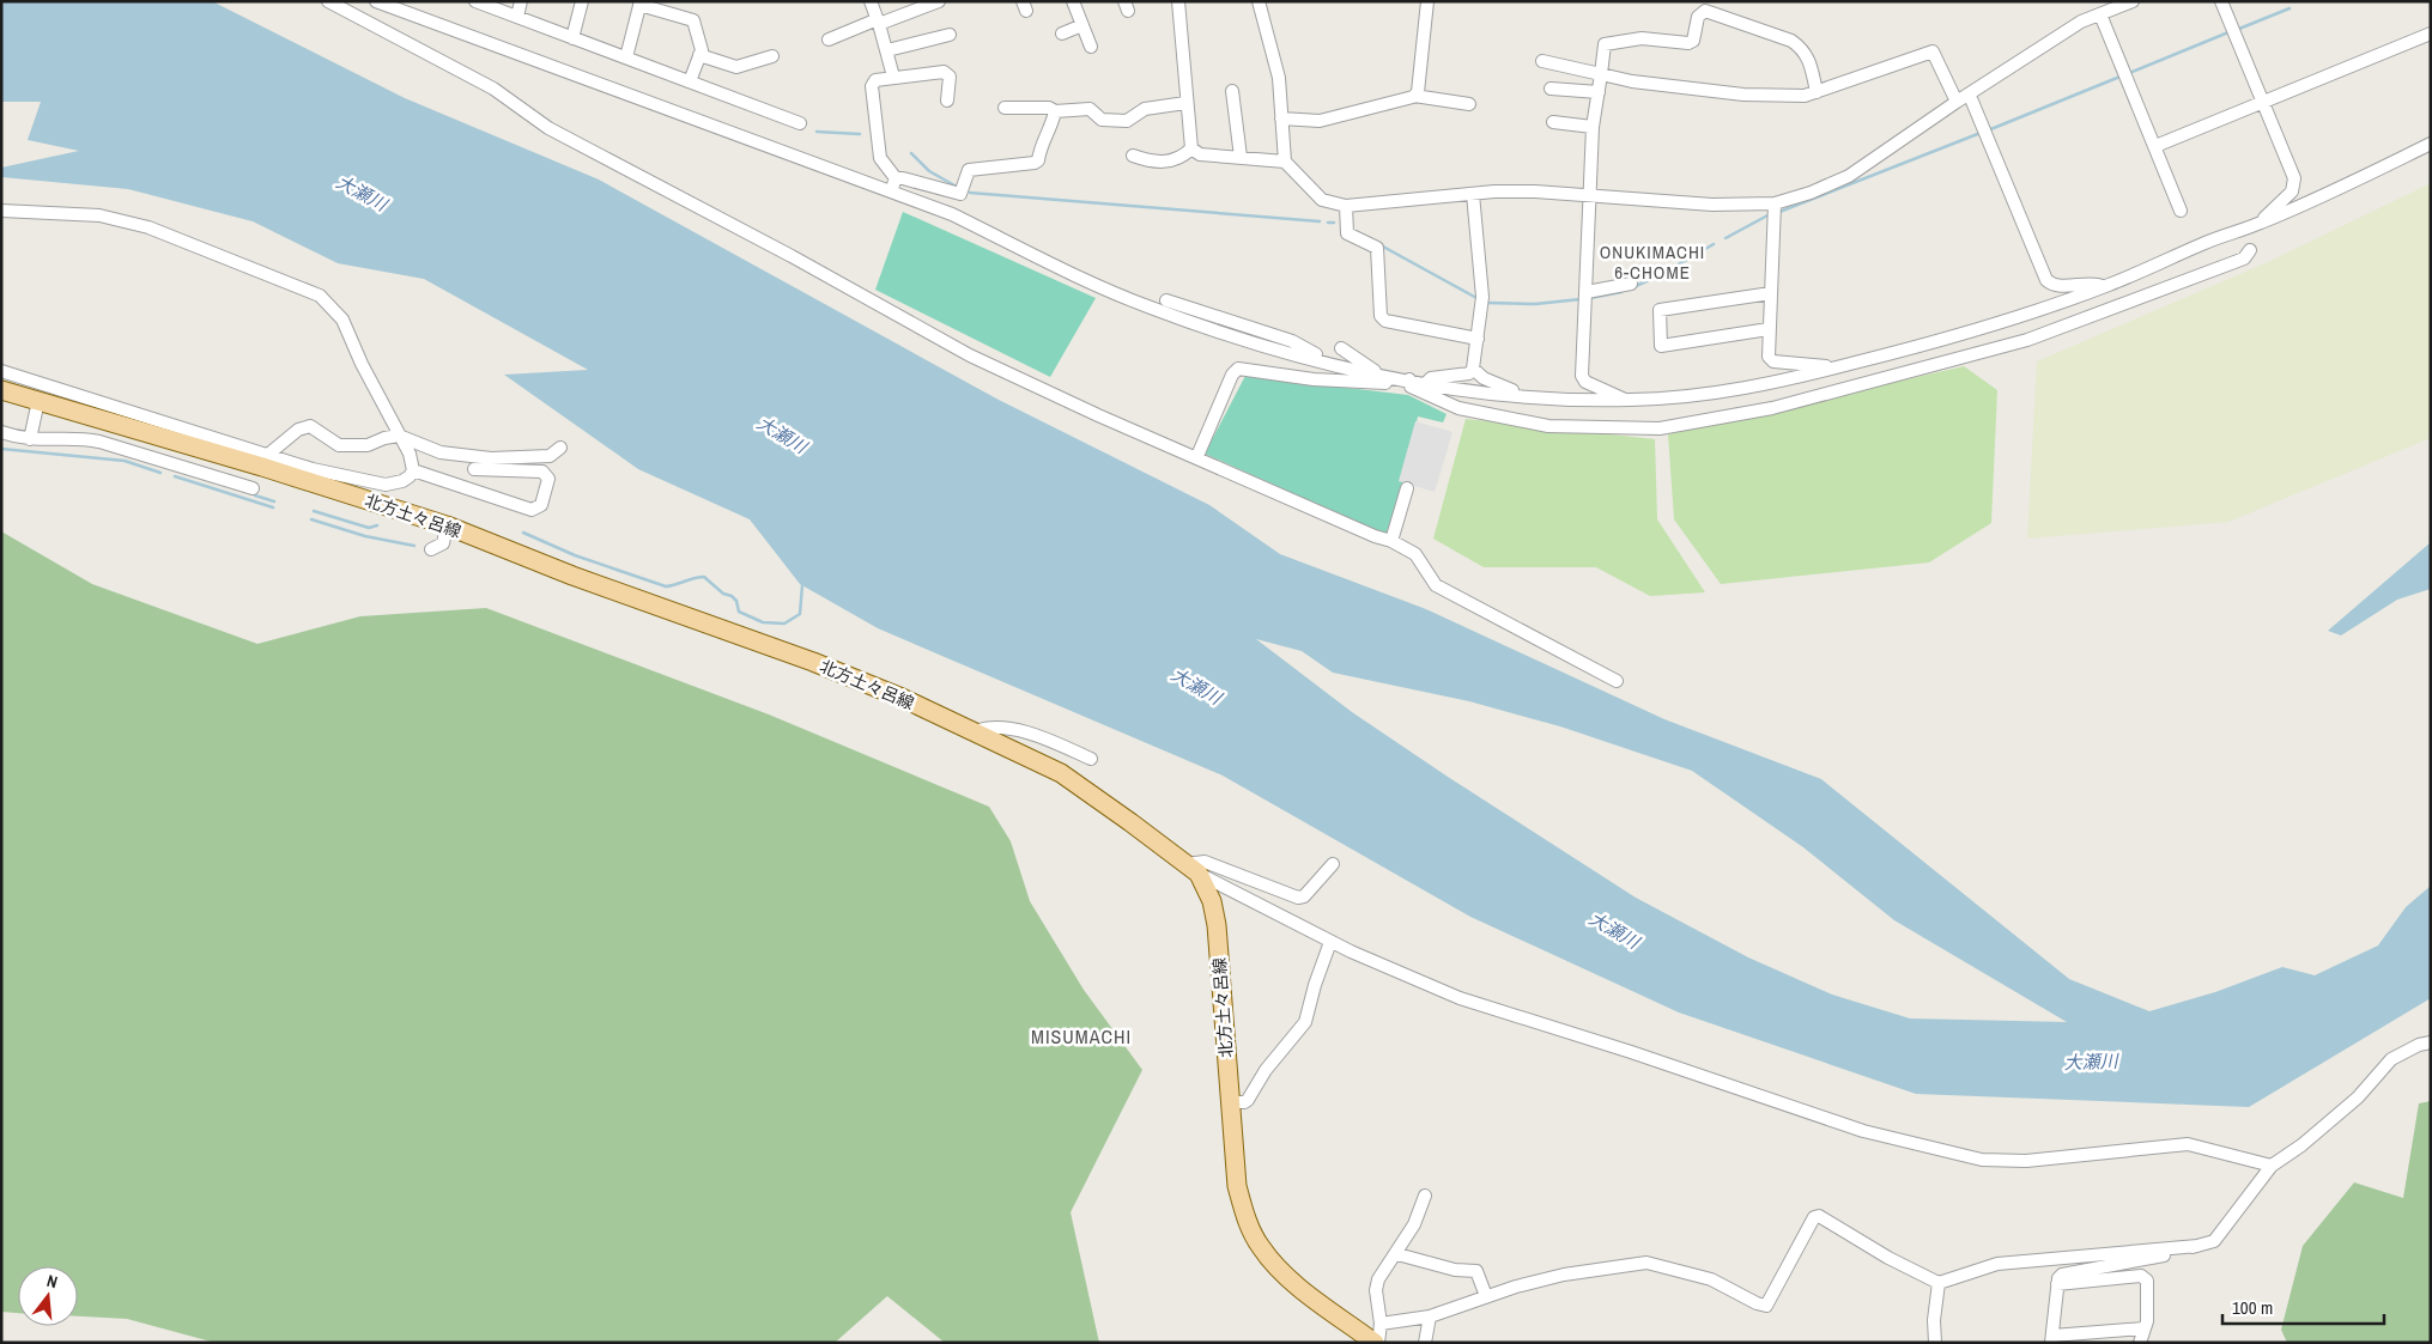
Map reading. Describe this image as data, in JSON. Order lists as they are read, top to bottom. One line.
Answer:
{"streets":{"main road":["北方土々呂線"]},"districts":["ONUKIMACHI 6-CHOME","MISUMACHI"],"water":["大瀬川"],"scale_bar":"100 m","north":"top"}
